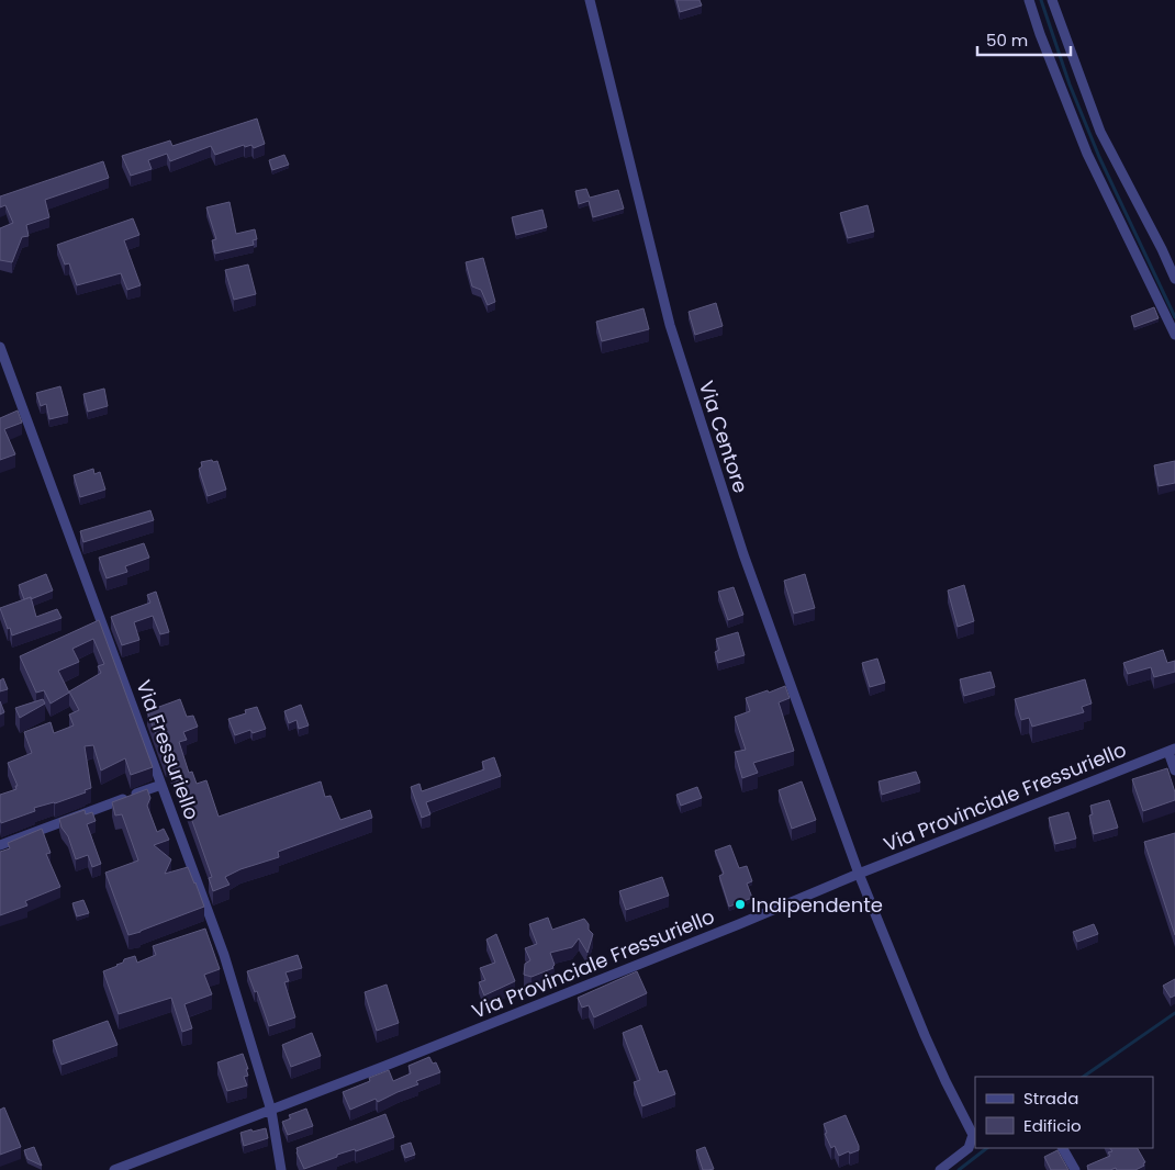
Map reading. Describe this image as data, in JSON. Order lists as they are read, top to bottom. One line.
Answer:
{"streets":{"street":["Via Centore","Via Fressuriello","Via Provinciale Fressuriello"]},"crossings":[["Via Centore","Via Provinciale Fressuriello"],["Via Fressuriello","Via Provinciale Fressuriello"]],"places":["Indipendente"],"legend":["Strada","Edificio"],"scale_bar":"50 m"}
